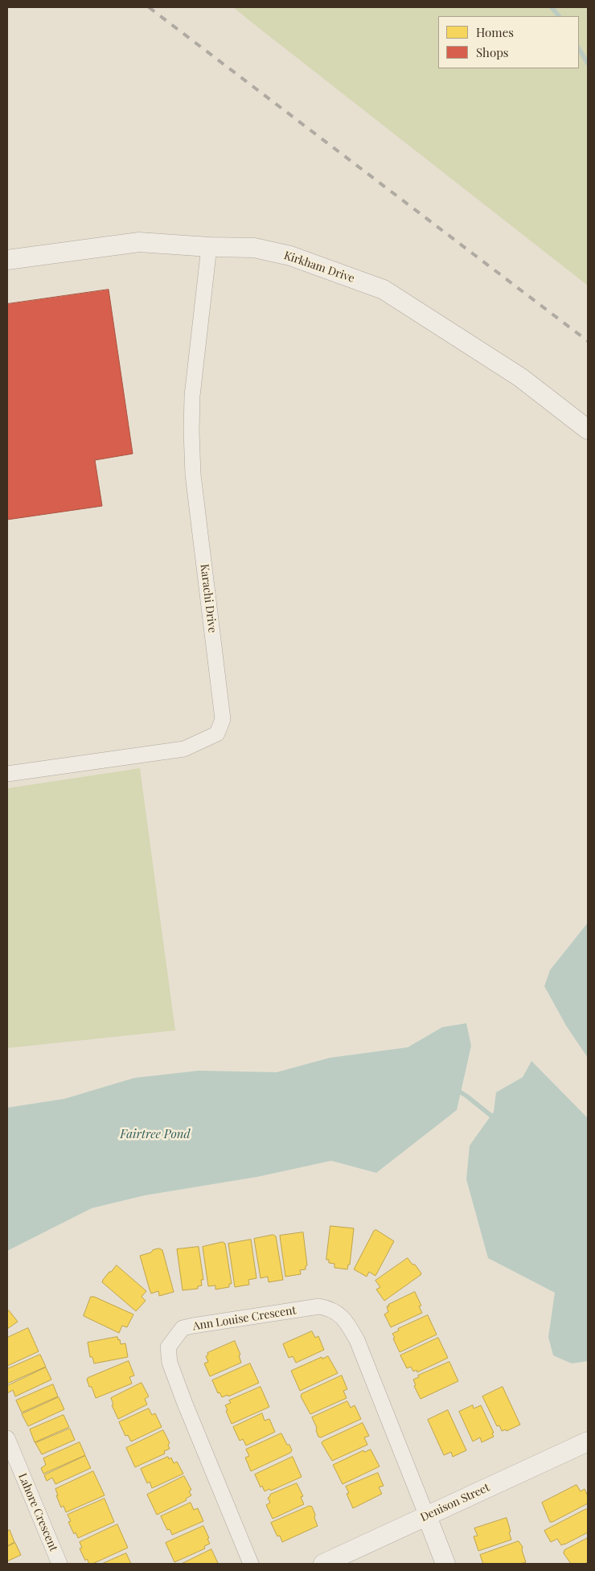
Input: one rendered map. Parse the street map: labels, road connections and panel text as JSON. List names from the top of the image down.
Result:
{
  "streets": {
    "street": [
      "Kirkham Drive",
      "Karachi Drive",
      "Ann Louise Crescent",
      "Denison Street",
      "Lahore Crescent"
    ]
  },
  "crossings": [
    ["Kirkham Drive", "Karachi Drive"],
    ["Ann Louise Crescent", "Denison Street"]
  ],
  "water": ["Fairtree Pond"],
  "legend": ["Homes", "Shops"]
}
